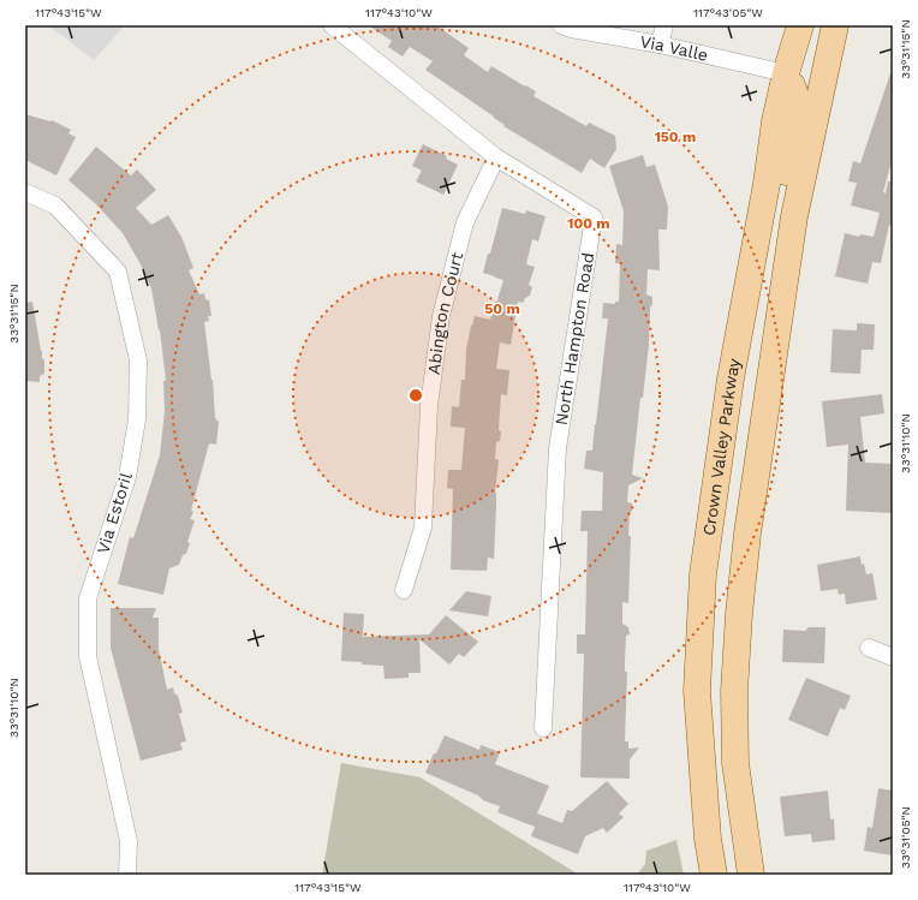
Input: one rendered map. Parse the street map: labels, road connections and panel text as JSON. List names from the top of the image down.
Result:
{
  "streets": {
    "main road": ["Crown Valley Parkway"],
    "street": [
      "Via Valle",
      "Abington Court",
      "North Hampton Road",
      "Via Estoril"
    ]
  },
  "crossings": [
    ["Via Valle", "Crown Valley Parkway"],
    ["Abington Court", "North Hampton Road"]
  ],
  "coordinates": [
    "117°43'15\"W",
    "117°43'10\"W",
    "117°43'05\"W",
    "33°31'15\"N",
    "33°31'10\"N",
    "33°31'05\"N"
  ],
  "rings": ["150 m", "100 m", "50 m"]
}
